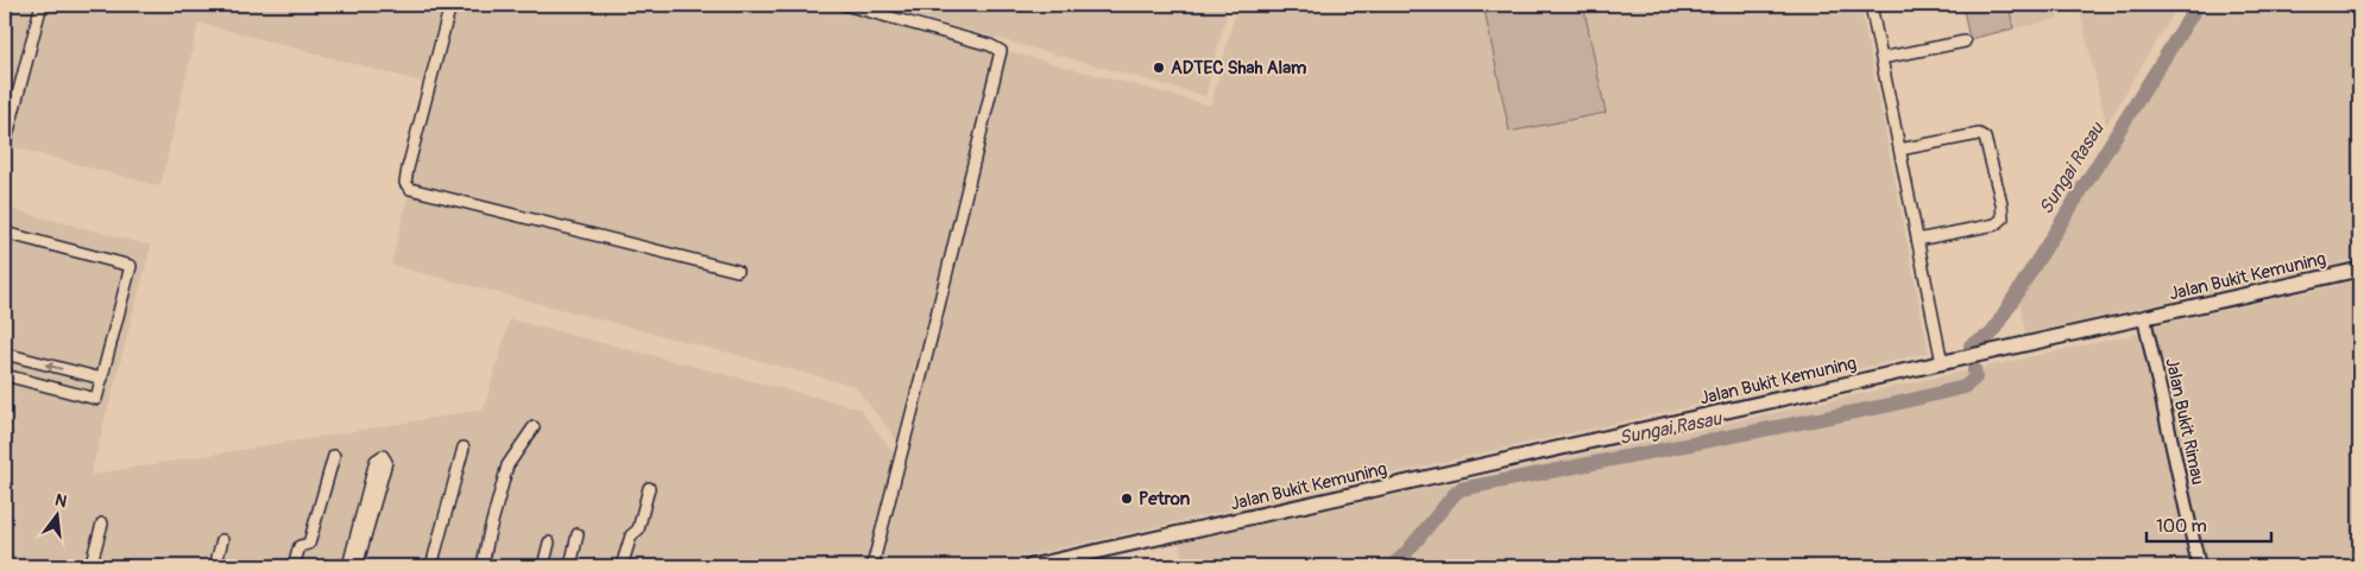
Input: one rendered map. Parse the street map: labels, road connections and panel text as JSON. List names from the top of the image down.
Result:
{
  "streets": {
    "main road": ["Jalan Bukit Kemuning"],
    "street": ["Jalan Bukit Rimau"]
  },
  "crossings": [
    ["Jalan Bukit Kemuning", "Jalan Bukit Rimau"]
  ],
  "water": ["Sungai Rasau"],
  "places": ["ADTEC Shah Alam", "Petron"],
  "scale_bar": "100 m",
  "north": "top"
}
